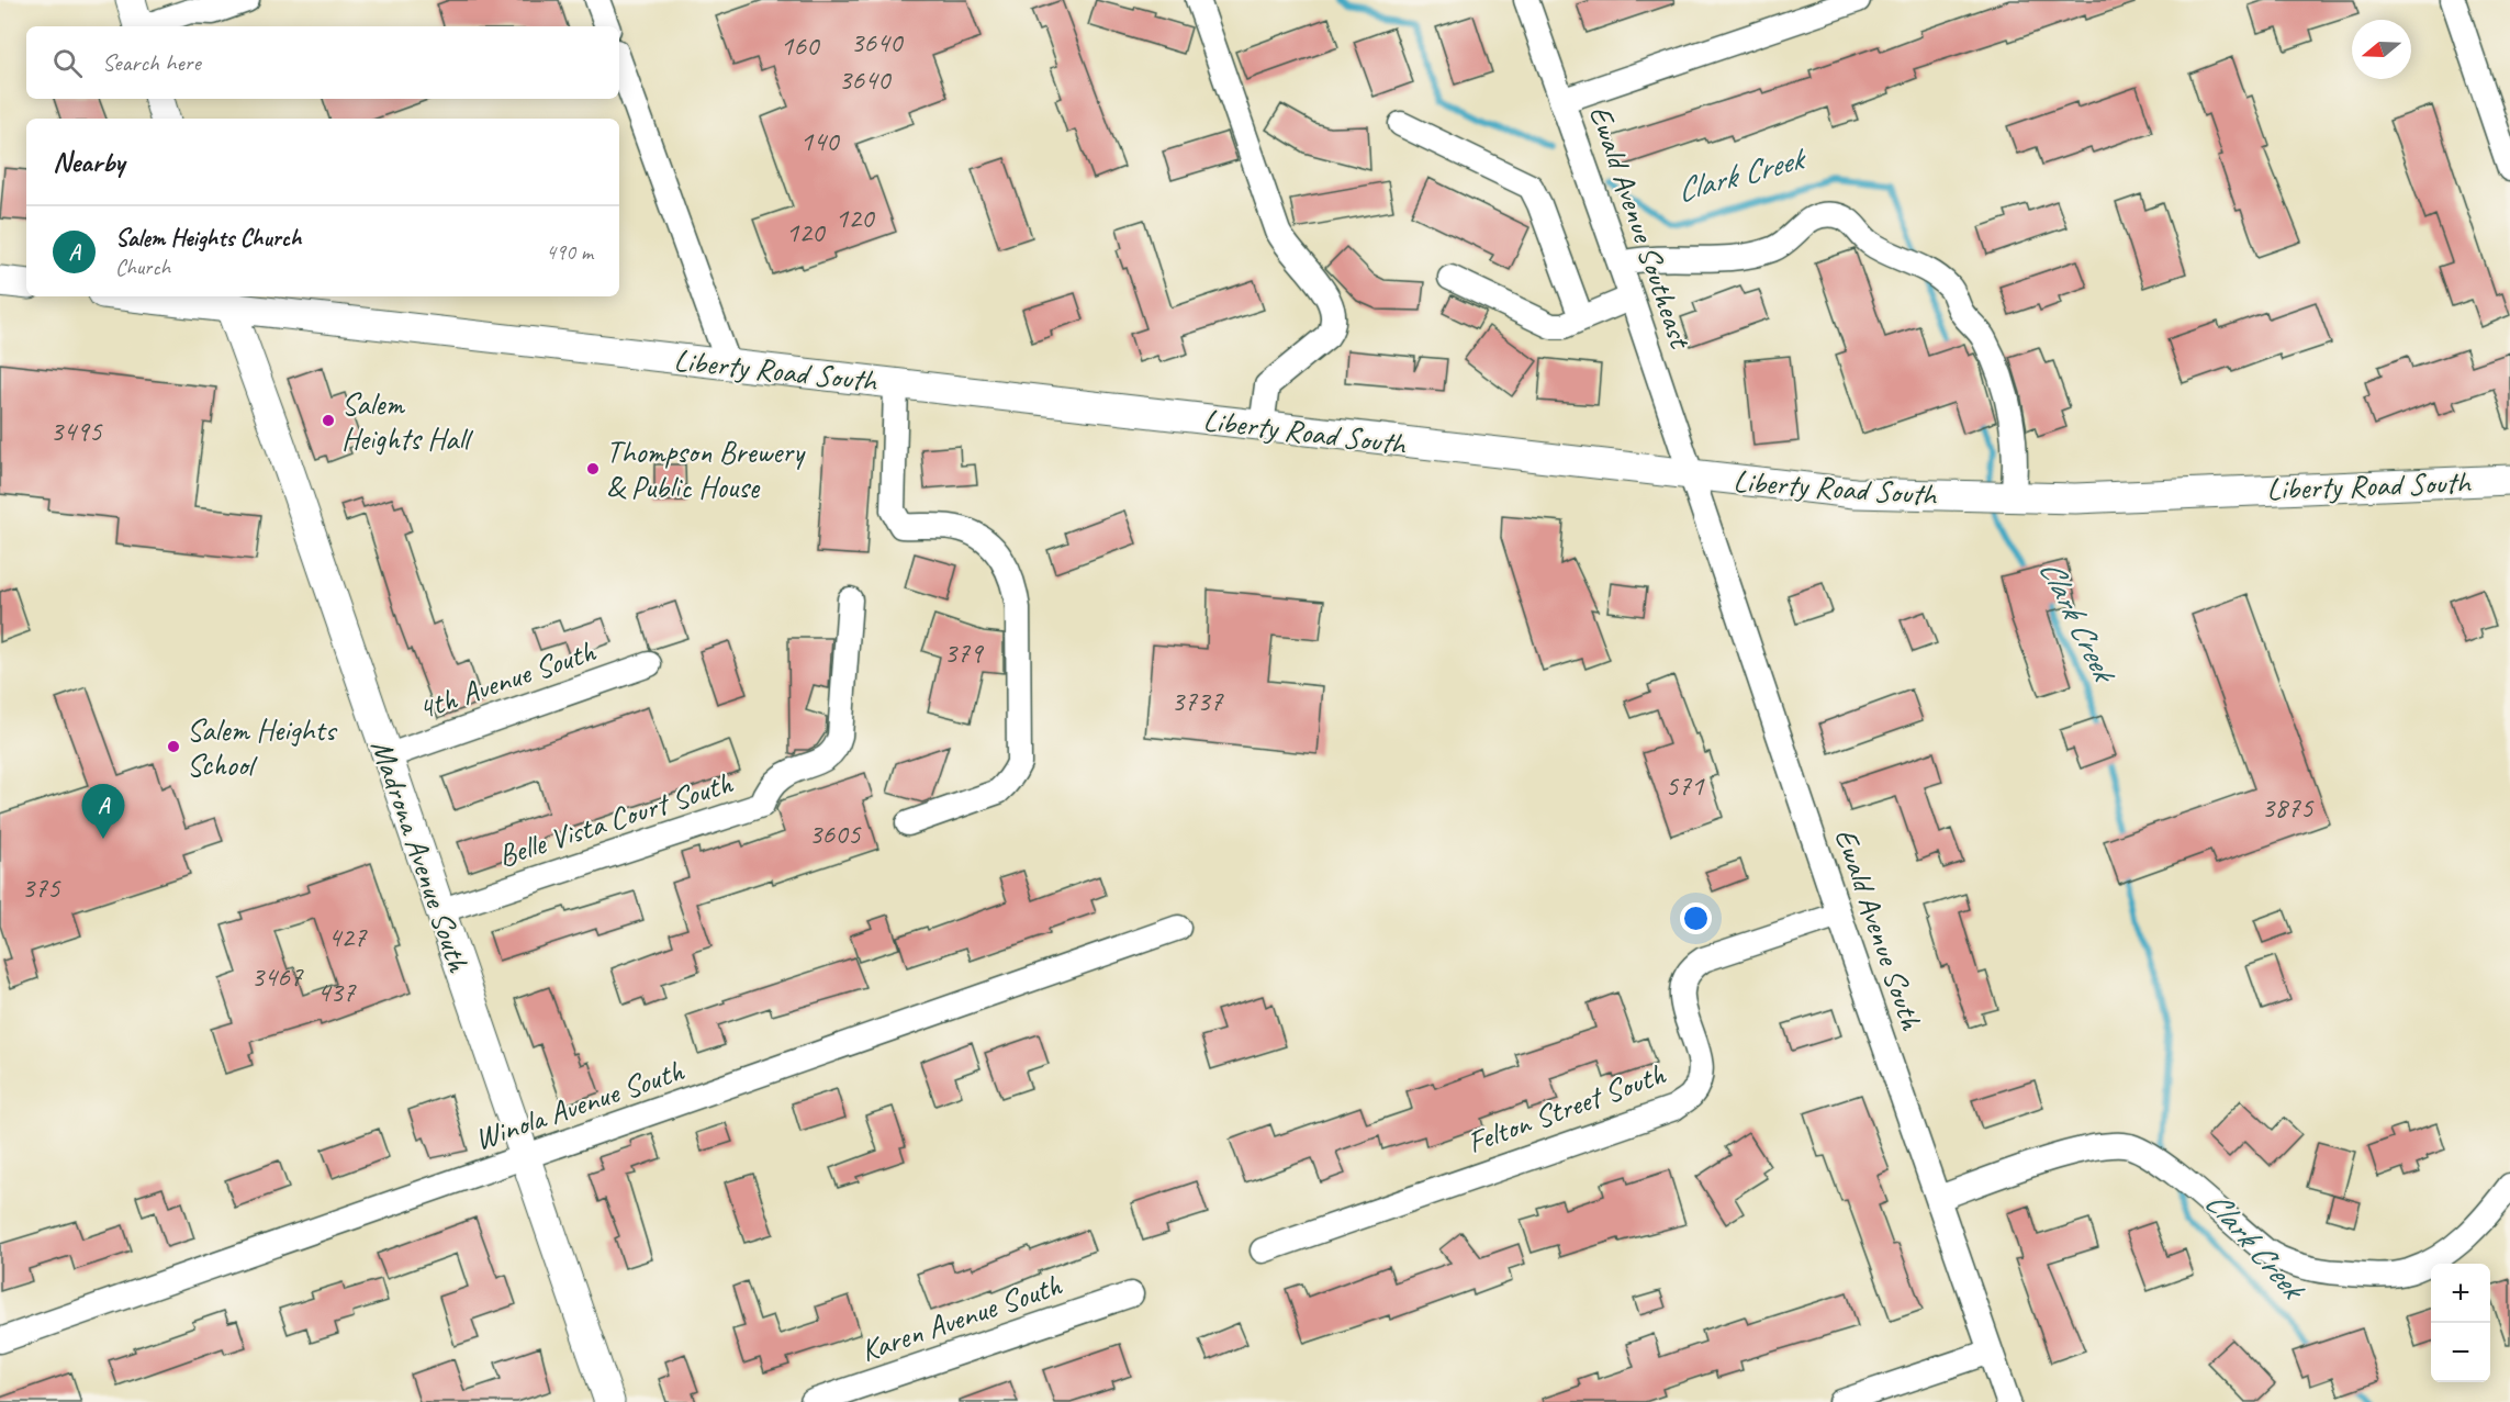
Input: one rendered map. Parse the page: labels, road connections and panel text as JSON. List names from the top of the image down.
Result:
{
  "streets": {
    "main road": ["Liberty Road South", "Madrona Avenue South"],
    "street": [
      "Ewald Avenue Southeast",
      "4th Avenue South",
      "Belle Vista Court South",
      "Ewald Avenue South",
      "Winola Avenue South",
      "Felton Street South",
      "Karen Avenue South"
    ]
  },
  "crossings": [
    ["Ewald Avenue Southeast", "Liberty Road South"],
    ["Ewald Avenue Southeast", "Ewald Avenue South"],
    ["Liberty Road South", "Madrona Avenue South"],
    ["Liberty Road South", "Ewald Avenue South"],
    ["4th Avenue South", "Madrona Avenue South"],
    ["Belle Vista Court South", "Madrona Avenue South"],
    ["Madrona Avenue South", "Winola Avenue South"],
    ["Ewald Avenue South", "Felton Street South"]
  ],
  "water": ["Clark Creek"],
  "places": ["Salem Heights Hall", "Thompson Brewery & Public House", "Salem Heights School"],
  "house_numbers": [
    "3640",
    "160",
    "3640",
    "140",
    "120",
    "120",
    "3495",
    "379",
    "3737",
    "571",
    "3875",
    "3605",
    "375",
    "427",
    "3467",
    "437"
  ],
  "north": "left",
  "page": {
    "search": "Search here",
    "heading": "Nearby",
    "list": [
      {
        "mark": "A",
        "name": "Salem Heights Church",
        "note": "Church",
        "value": "490 m"
      }
    ],
    "pins": "A",
    "map_buttons": ["+", "−"]
  }
}
